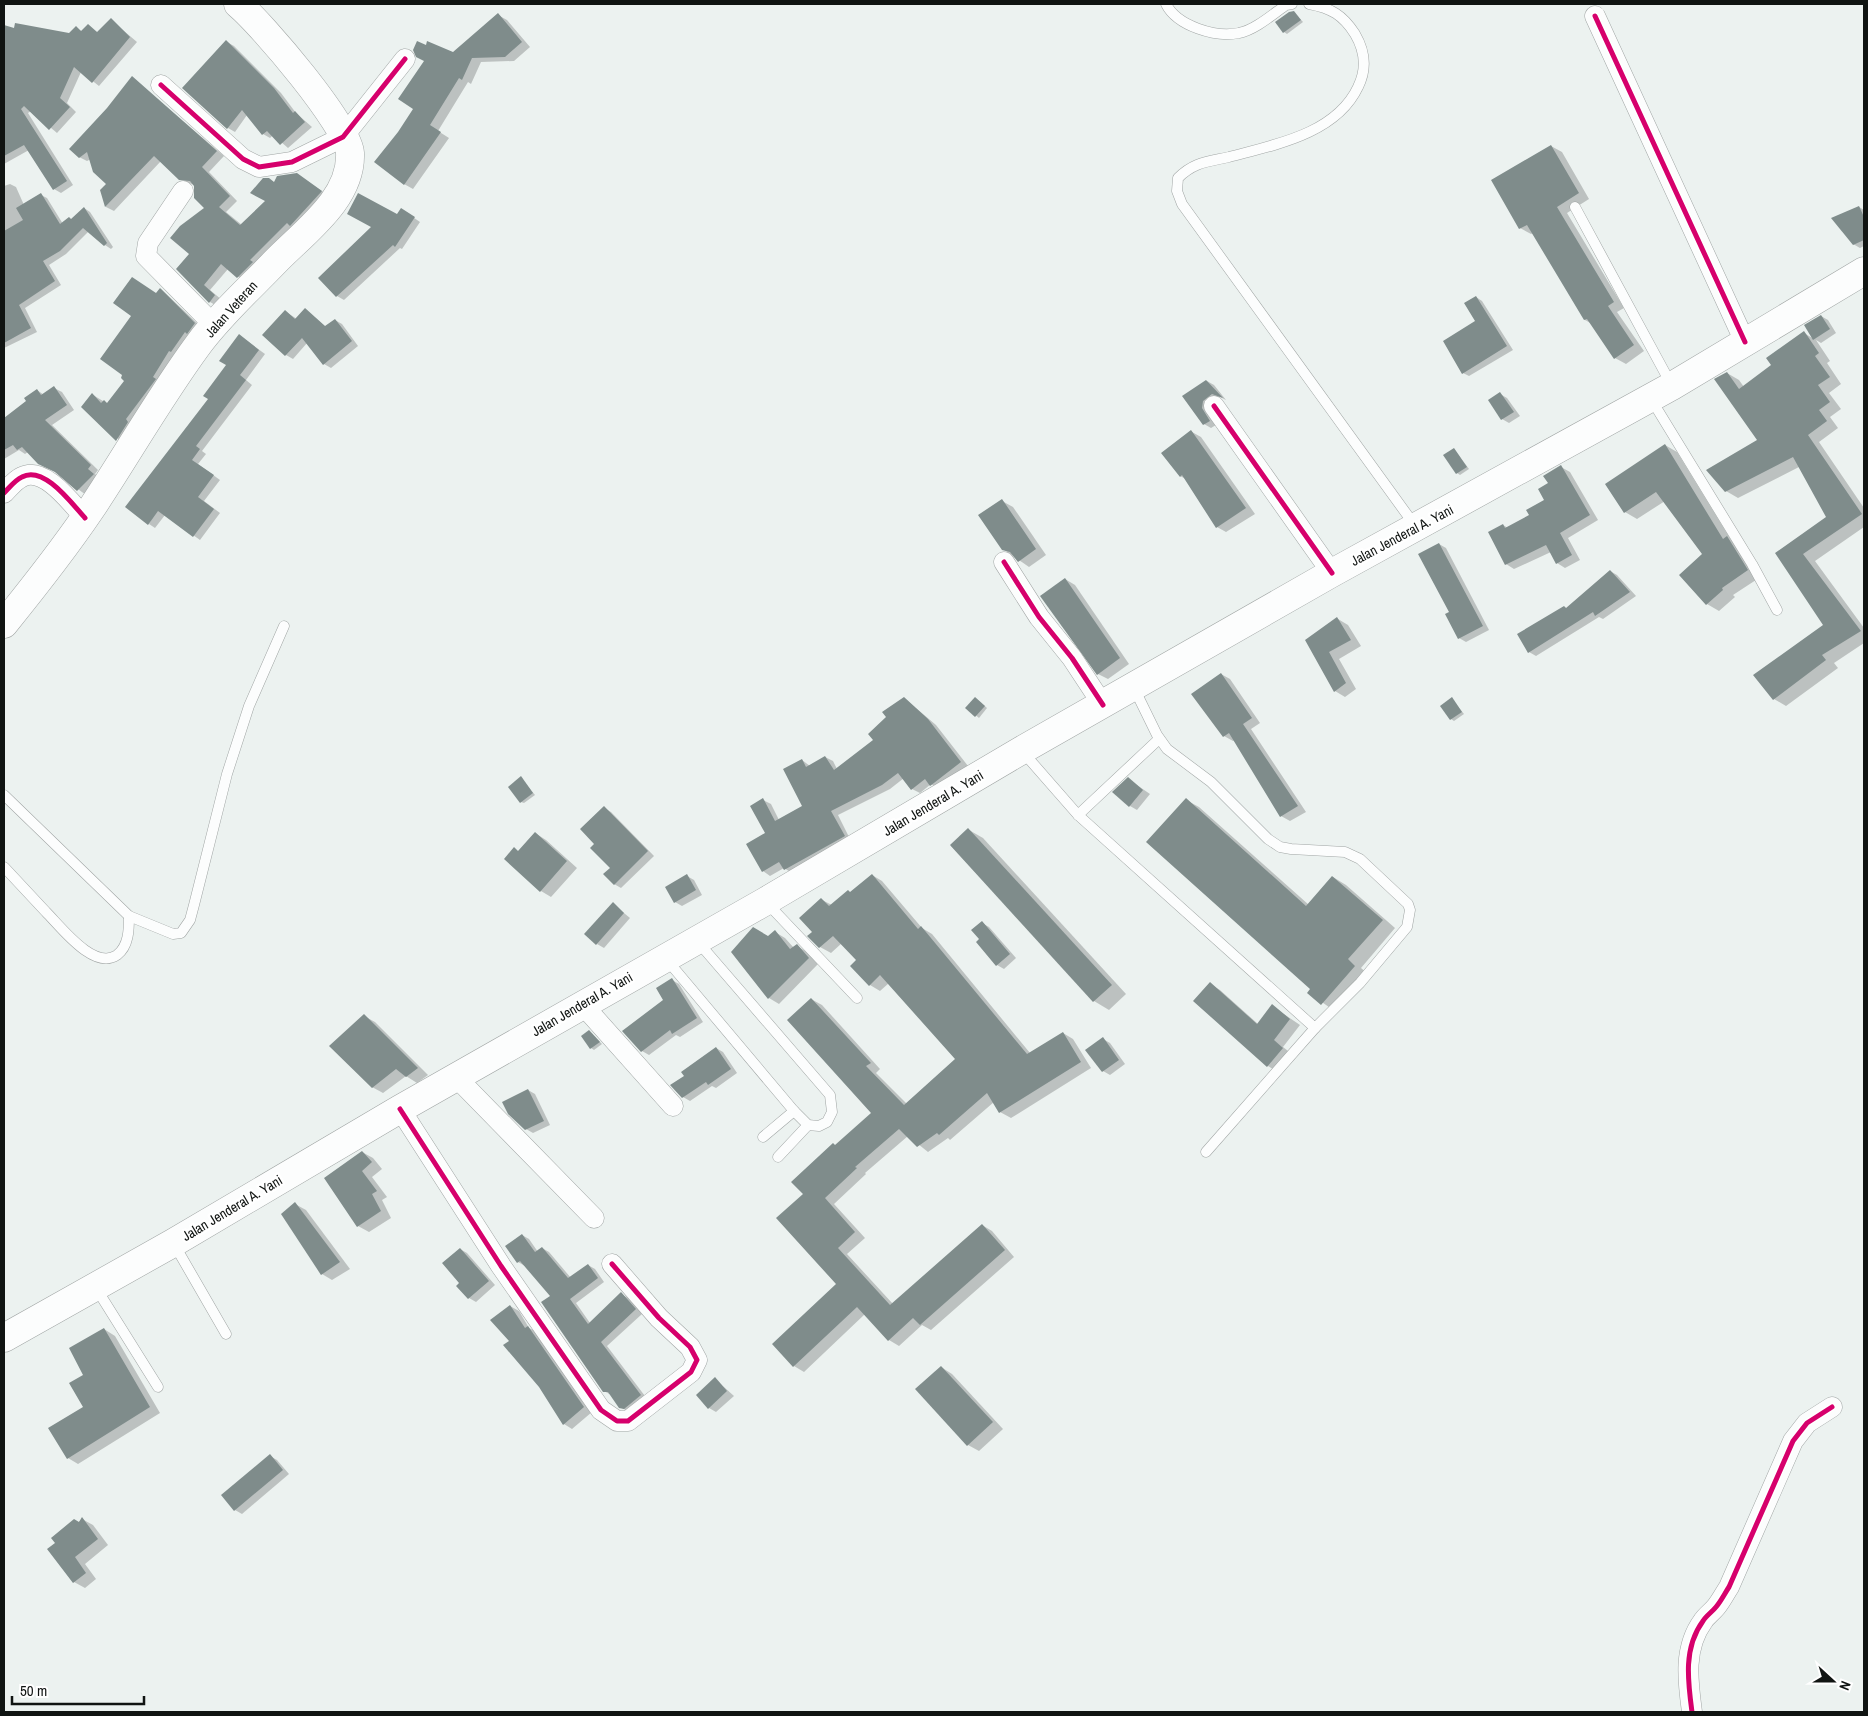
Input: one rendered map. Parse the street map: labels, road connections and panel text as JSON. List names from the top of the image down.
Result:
{
  "streets": {
    "main road": ["Jalan Veteran", "Jalan Jenderal A. Yani"]
  },
  "scale_bar": "50 m",
  "north": "right"
}
